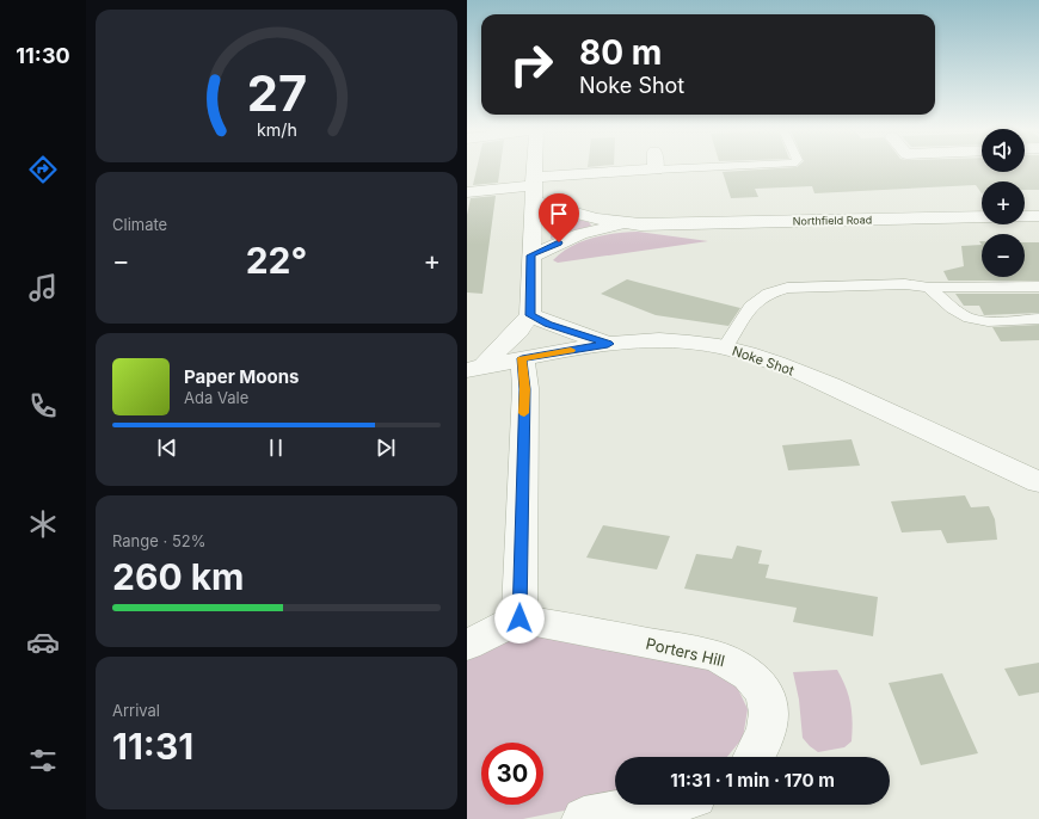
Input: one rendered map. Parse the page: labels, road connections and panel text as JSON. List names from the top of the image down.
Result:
{
  "streets": {
    "street": ["Northfield Road", "Noke Shot", "Porters Hill"]
  },
  "page": {
    "tabs": "11:30",
    "turn": ["80 m", "Noke Shot"],
    "map_buttons": ["+", "−"],
    "tile": [
      "Climate",
      ["Range · 52%", "260 km"],
      ["Arrival", "11:31"]
    ],
    "heat": ["−", "22°", "+"],
    "song": ["Paper Moons", "Ada Vale"],
    "limit": "30",
    "trip": "11:31 · 1 min · 170 m",
    "gauge": ["27", "km/h"]
  }
}
